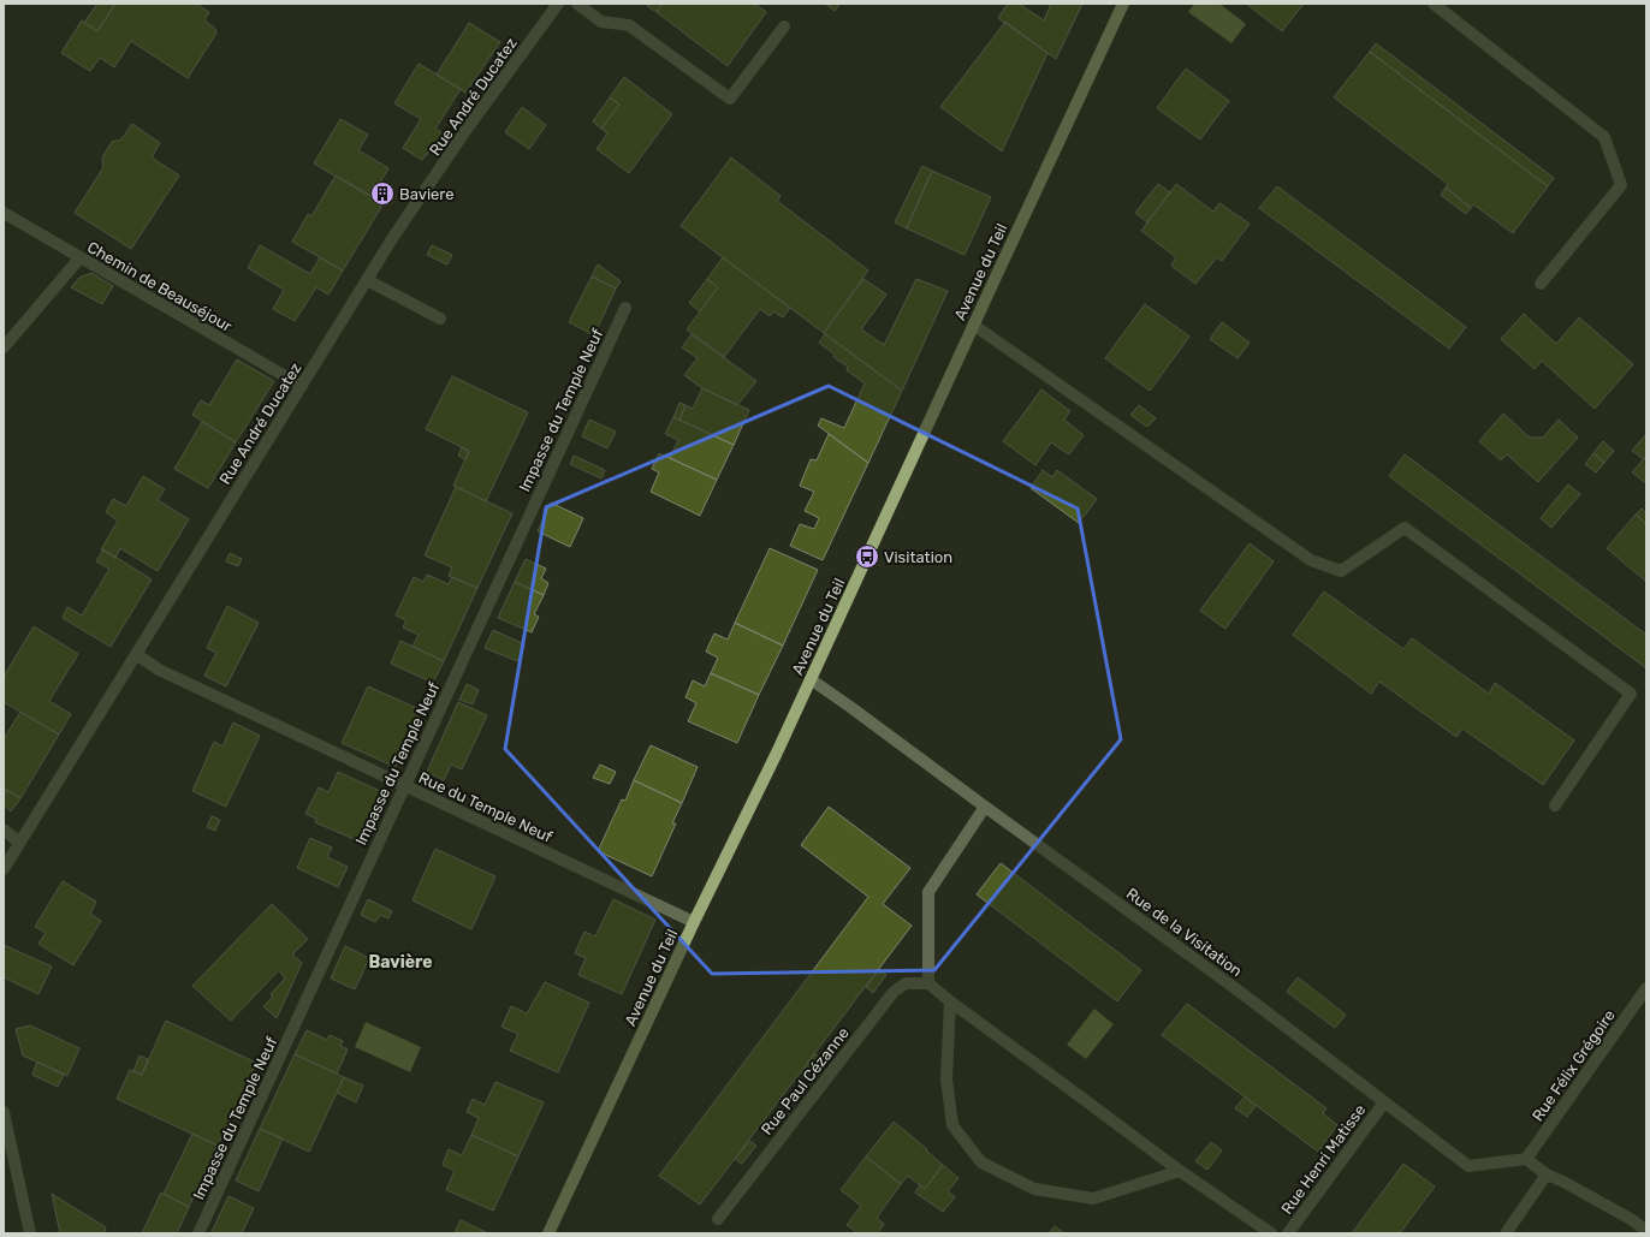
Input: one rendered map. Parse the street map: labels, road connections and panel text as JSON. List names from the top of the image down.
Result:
{
  "streets": {
    "main road": ["Avenue du Teil"],
    "street": [
      "Rue André Ducatez",
      "Chemin de Beauséjour",
      "Impasse du Temple Neuf",
      "Rue du Temple Neuf",
      "Rue de la Visitation",
      "Rue Félix Grégoire",
      "Rue Paul Cézanne",
      "Rue Henri Matisse"
    ]
  },
  "crossings": [
    ["Rue André Ducatez", "Chemin de Beauséjour"],
    ["Rue André Ducatez", "Rue du Temple Neuf"],
    ["Avenue du Teil", "Rue du Temple Neuf"],
    ["Avenue du Teil", "Rue de la Visitation"],
    ["Impasse du Temple Neuf", "Rue du Temple Neuf"],
    ["Rue de la Visitation", "Rue Félix Grégoire"],
    ["Rue de la Visitation", "Rue Henri Matisse"]
  ],
  "districts": ["Bavière"],
  "places": {
    "building": ["Baviere"],
    "bus stop": ["Visitation"]
  }
}
